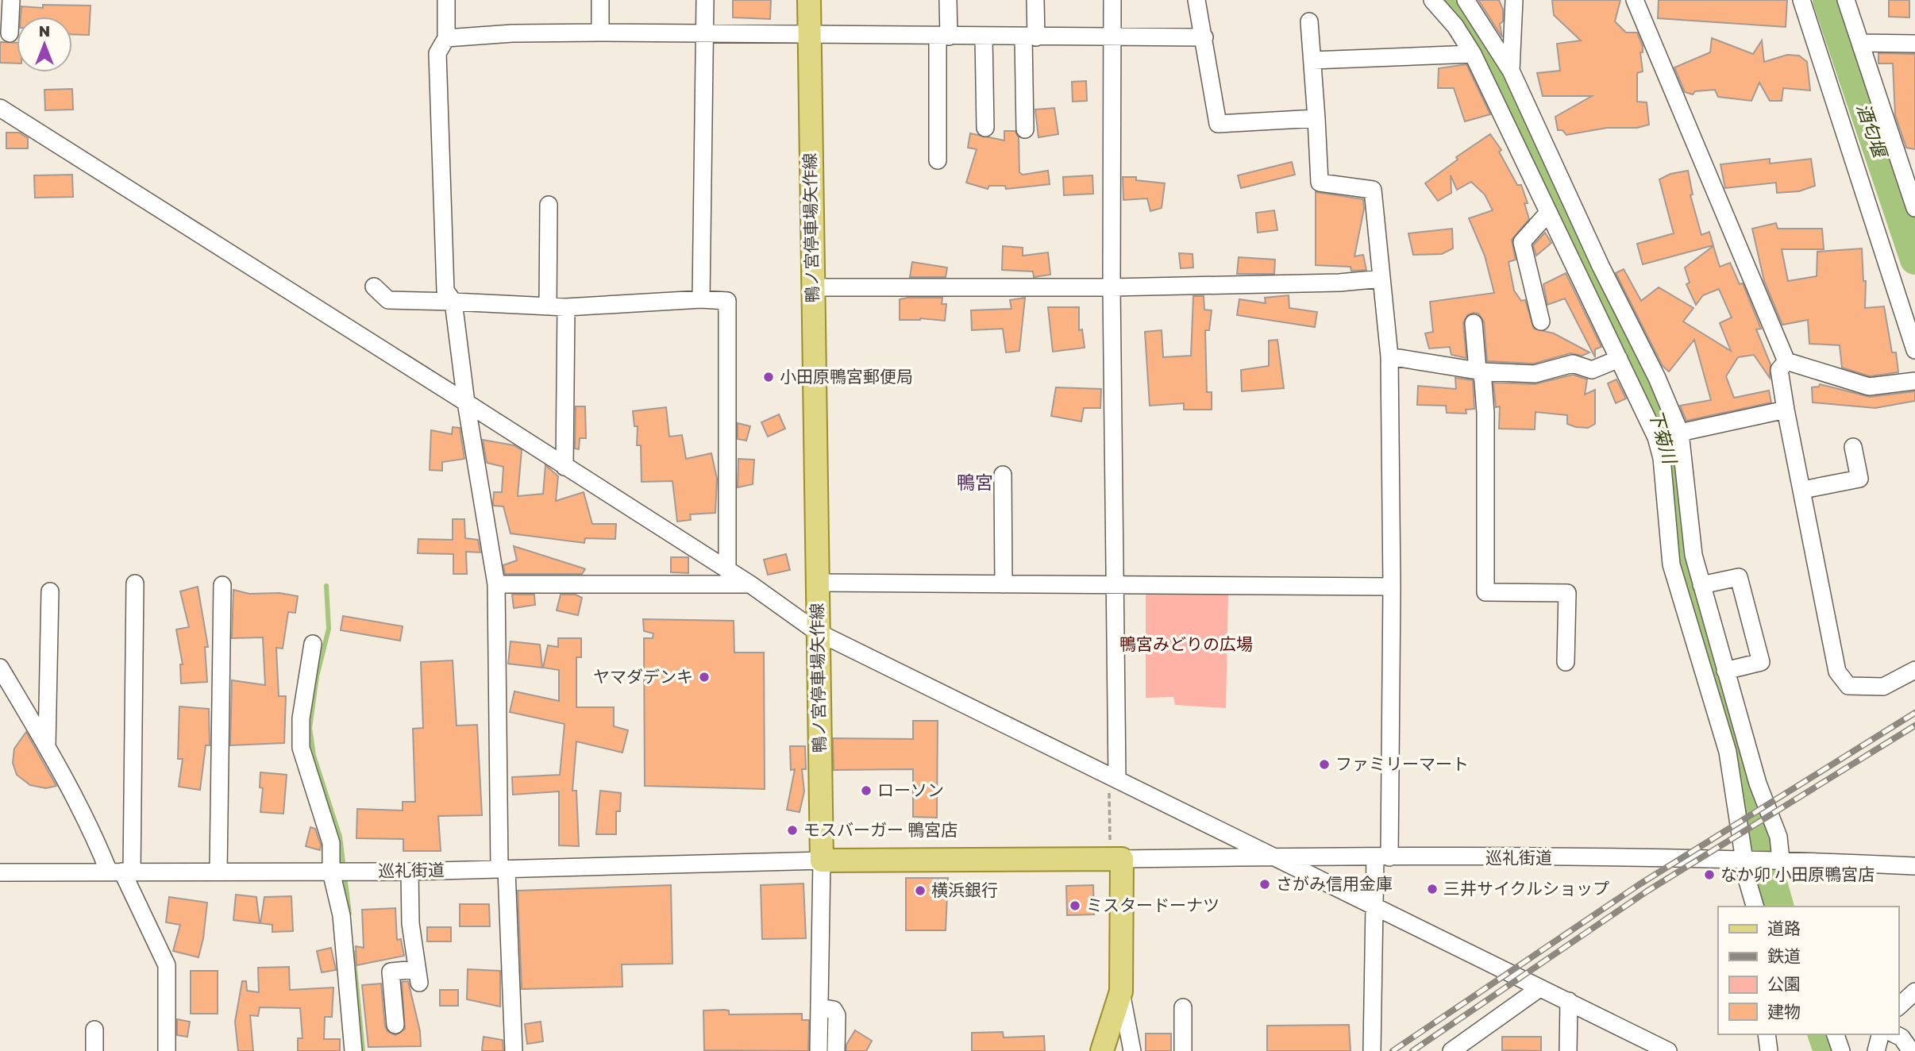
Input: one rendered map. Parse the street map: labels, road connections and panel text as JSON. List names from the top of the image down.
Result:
{
  "streets": {
    "main road": ["鴨ノ宮停車場矢作線"],
    "street": ["巡礼街道"]
  },
  "crossings": [
    ["鴨ノ宮停車場矢作線", "巡礼街道"]
  ],
  "districts": ["鴨宮"],
  "water": ["酒匂堰", "下菊川"],
  "parks": ["鴨宮みどりの広場"],
  "places": [
    "小田原鴨宮郵便局",
    "ヤマダデンキ",
    "ファミリーマート",
    "ローソン",
    "モスバーガー 鴨宮店",
    "なか卯 小田原鴨宮店",
    "さがみ信用金庫",
    "三井サイクルショップ",
    "横浜銀行",
    "ミスタードーナツ"
  ],
  "legend": [
    "道路",
    "鉄道",
    "公園",
    "建物"
  ],
  "north": "top"
}
